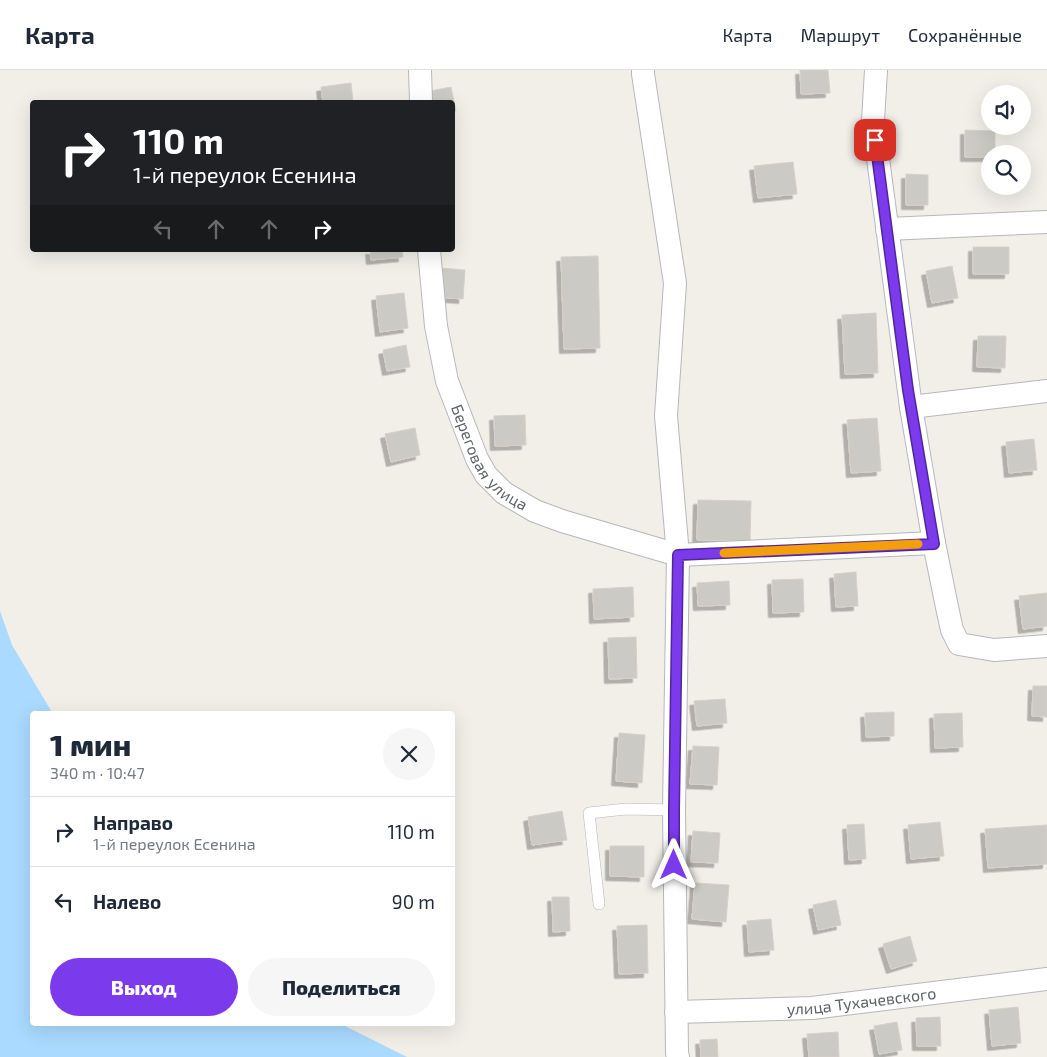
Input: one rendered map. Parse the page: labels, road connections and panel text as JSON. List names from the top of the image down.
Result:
{
  "streets": {
    "street": ["Береговая улица", "улица Тухачевского"]
  },
  "page": {
    "header": "Карта",
    "nav": ["Карта", "Маршрут", "Сохранённые"],
    "turn": ["110 m", "1-й переулок Есенина"],
    "heading": ["1 мин", "340 m · 10:47"],
    "list": [
      {
        "name": "Направо",
        "note": "1-й переулок Есенина",
        "value": "110 m"
      },
      {
        "name": "Налево",
        "value": "90 m"
      }
    ],
    "buttons": ["Выход", "Поделиться"]
  }
}
